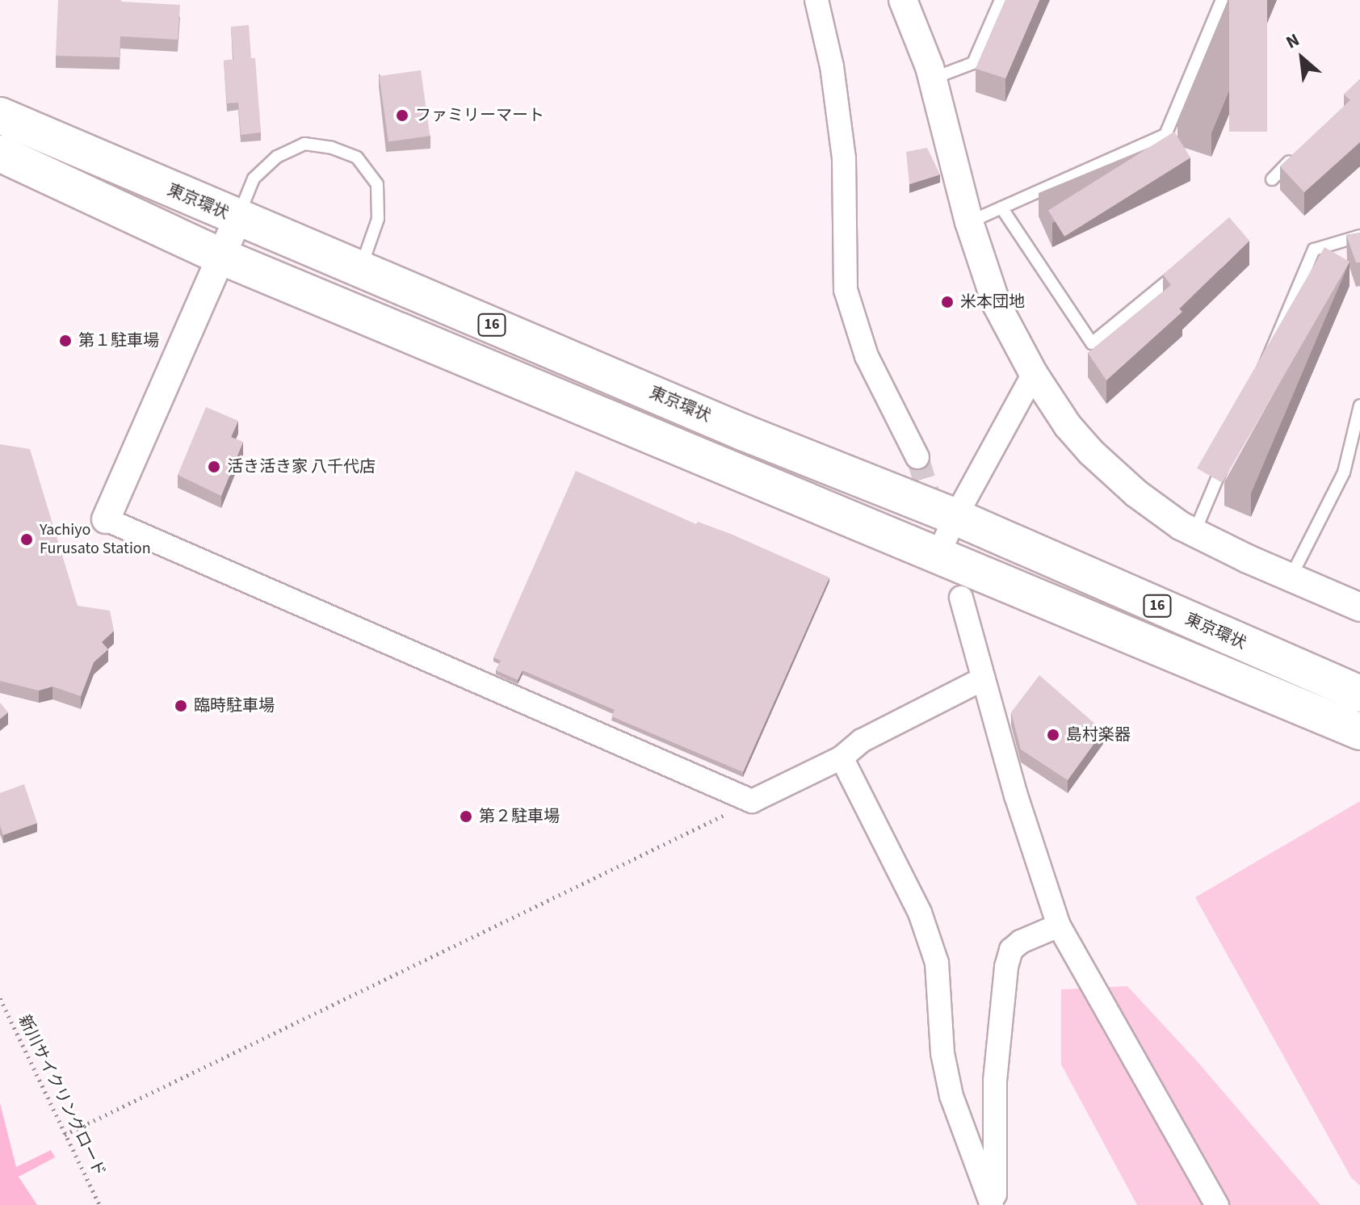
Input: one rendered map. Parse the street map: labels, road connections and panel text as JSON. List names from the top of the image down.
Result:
{
  "streets": {
    "highway": ["東京環状", "16"],
    "path": ["新川サイクリングロード"]
  },
  "places": [
    "ファミリーマート",
    "米本団地",
    "第１駐車場",
    "活き活き家 八千代店",
    "Yachiyo Furusato Station",
    "臨時駐車場",
    "島村楽器",
    "第２駐車場"
  ],
  "north": "top left"
}
